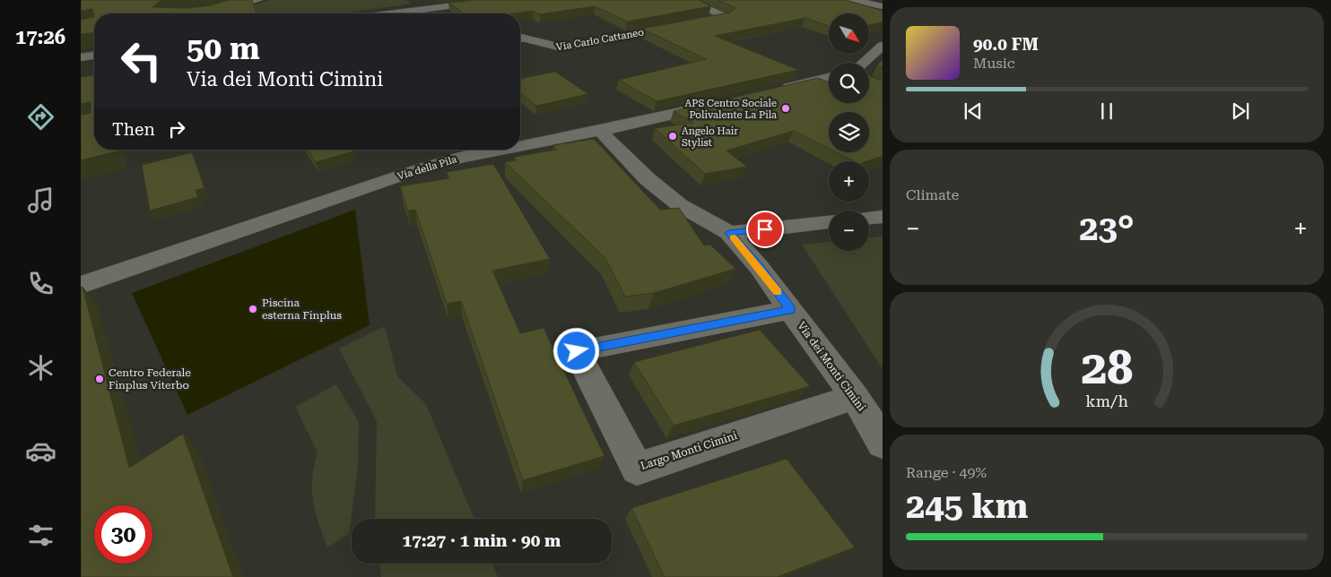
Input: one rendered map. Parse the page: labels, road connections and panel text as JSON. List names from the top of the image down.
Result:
{
  "streets": {
    "street": [
      "Via Carlo Cattaneo",
      "Via della Pila",
      "Via dei Monti Cimini",
      "Largo Monti Cimini"
    ]
  },
  "crossings": [
    ["Via della Pila", "Via dei Monti Cimini"],
    ["Via dei Monti Cimini", "Largo Monti Cimini"]
  ],
  "places": [
    "APS Centro Sociale Polivalente La Pila",
    "Angelo Hair Stylist",
    "Piscina esterna Finplus",
    "Centro Federale Finplus Viterbo"
  ],
  "north": "bottom right",
  "page": {
    "tabs": "17:26",
    "map_buttons": ["+", "−"],
    "turn": ["50 m", "Via dei Monti Cimini"],
    "song": ["90.0 FM", "Music"],
    "then": "Then",
    "tile": [
      "Climate",
      ["Range · 49%", "245 km"]
    ],
    "heat": ["−", "23°", "+"],
    "limit": "30",
    "trip": "17:27 · 1 min · 90 m",
    "gauge": ["28", "km/h"]
  }
}
